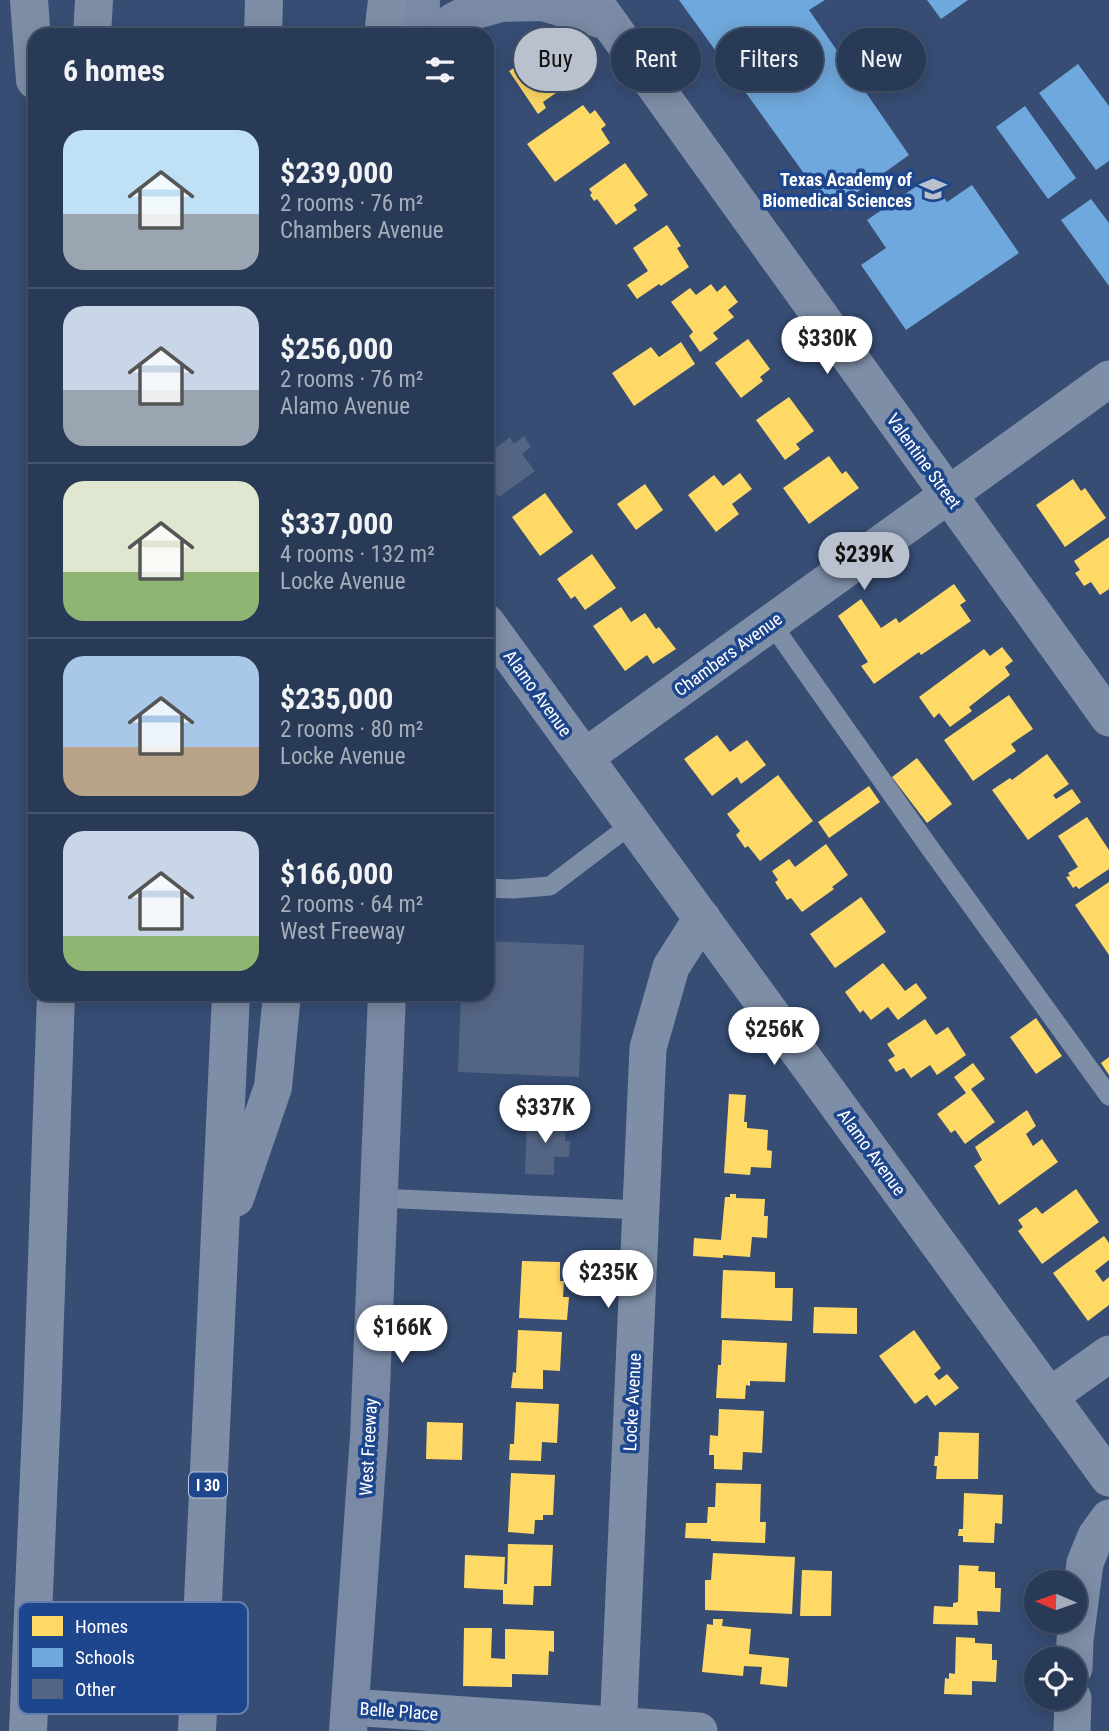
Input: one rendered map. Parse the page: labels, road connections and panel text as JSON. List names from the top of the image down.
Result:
{
  "streets": {
    "highway": ["I 30"],
    "main road": ["West Freeway"],
    "street": [
      "Valentine Street",
      "Chambers Avenue",
      "Alamo Avenue",
      "Locke Avenue",
      "Belle Place"
    ]
  },
  "crossings": [
    ["Valentine Street", "Chambers Avenue"],
    ["Chambers Avenue", "Alamo Avenue"],
    ["Alamo Avenue", "Locke Avenue"],
    ["Locke Avenue", "Belle Place"],
    ["West Freeway", "Belle Place"]
  ],
  "places": {
    "school or university": ["Texas Academy of Biomedical Sciences"]
  },
  "legend": ["Homes", "Schools", "Other"],
  "north": "left",
  "page": {
    "chip": [
      "Buy",
      "Rent",
      "Filters",
      "New"
    ],
    "heading": "6 homes",
    "list": [
      {
        "name": "$239,000",
        "note": "2 rooms · 76 m² · Chambers Avenue"
      },
      {
        "name": "$256,000",
        "note": "2 rooms · 76 m² · Alamo Avenue"
      },
      {
        "name": "$337,000",
        "note": "4 rooms · 132 m² · Locke Avenue"
      },
      {
        "name": "$235,000",
        "note": "2 rooms · 80 m² · Locke Avenue"
      },
      {
        "name": "$166,000",
        "note": "2 rooms · 64 m² · West Freeway"
      }
    ],
    "price": [
      "$330K",
      "$239K",
      "$256K",
      "$337K",
      "$235K",
      "$166K"
    ]
  }
}
